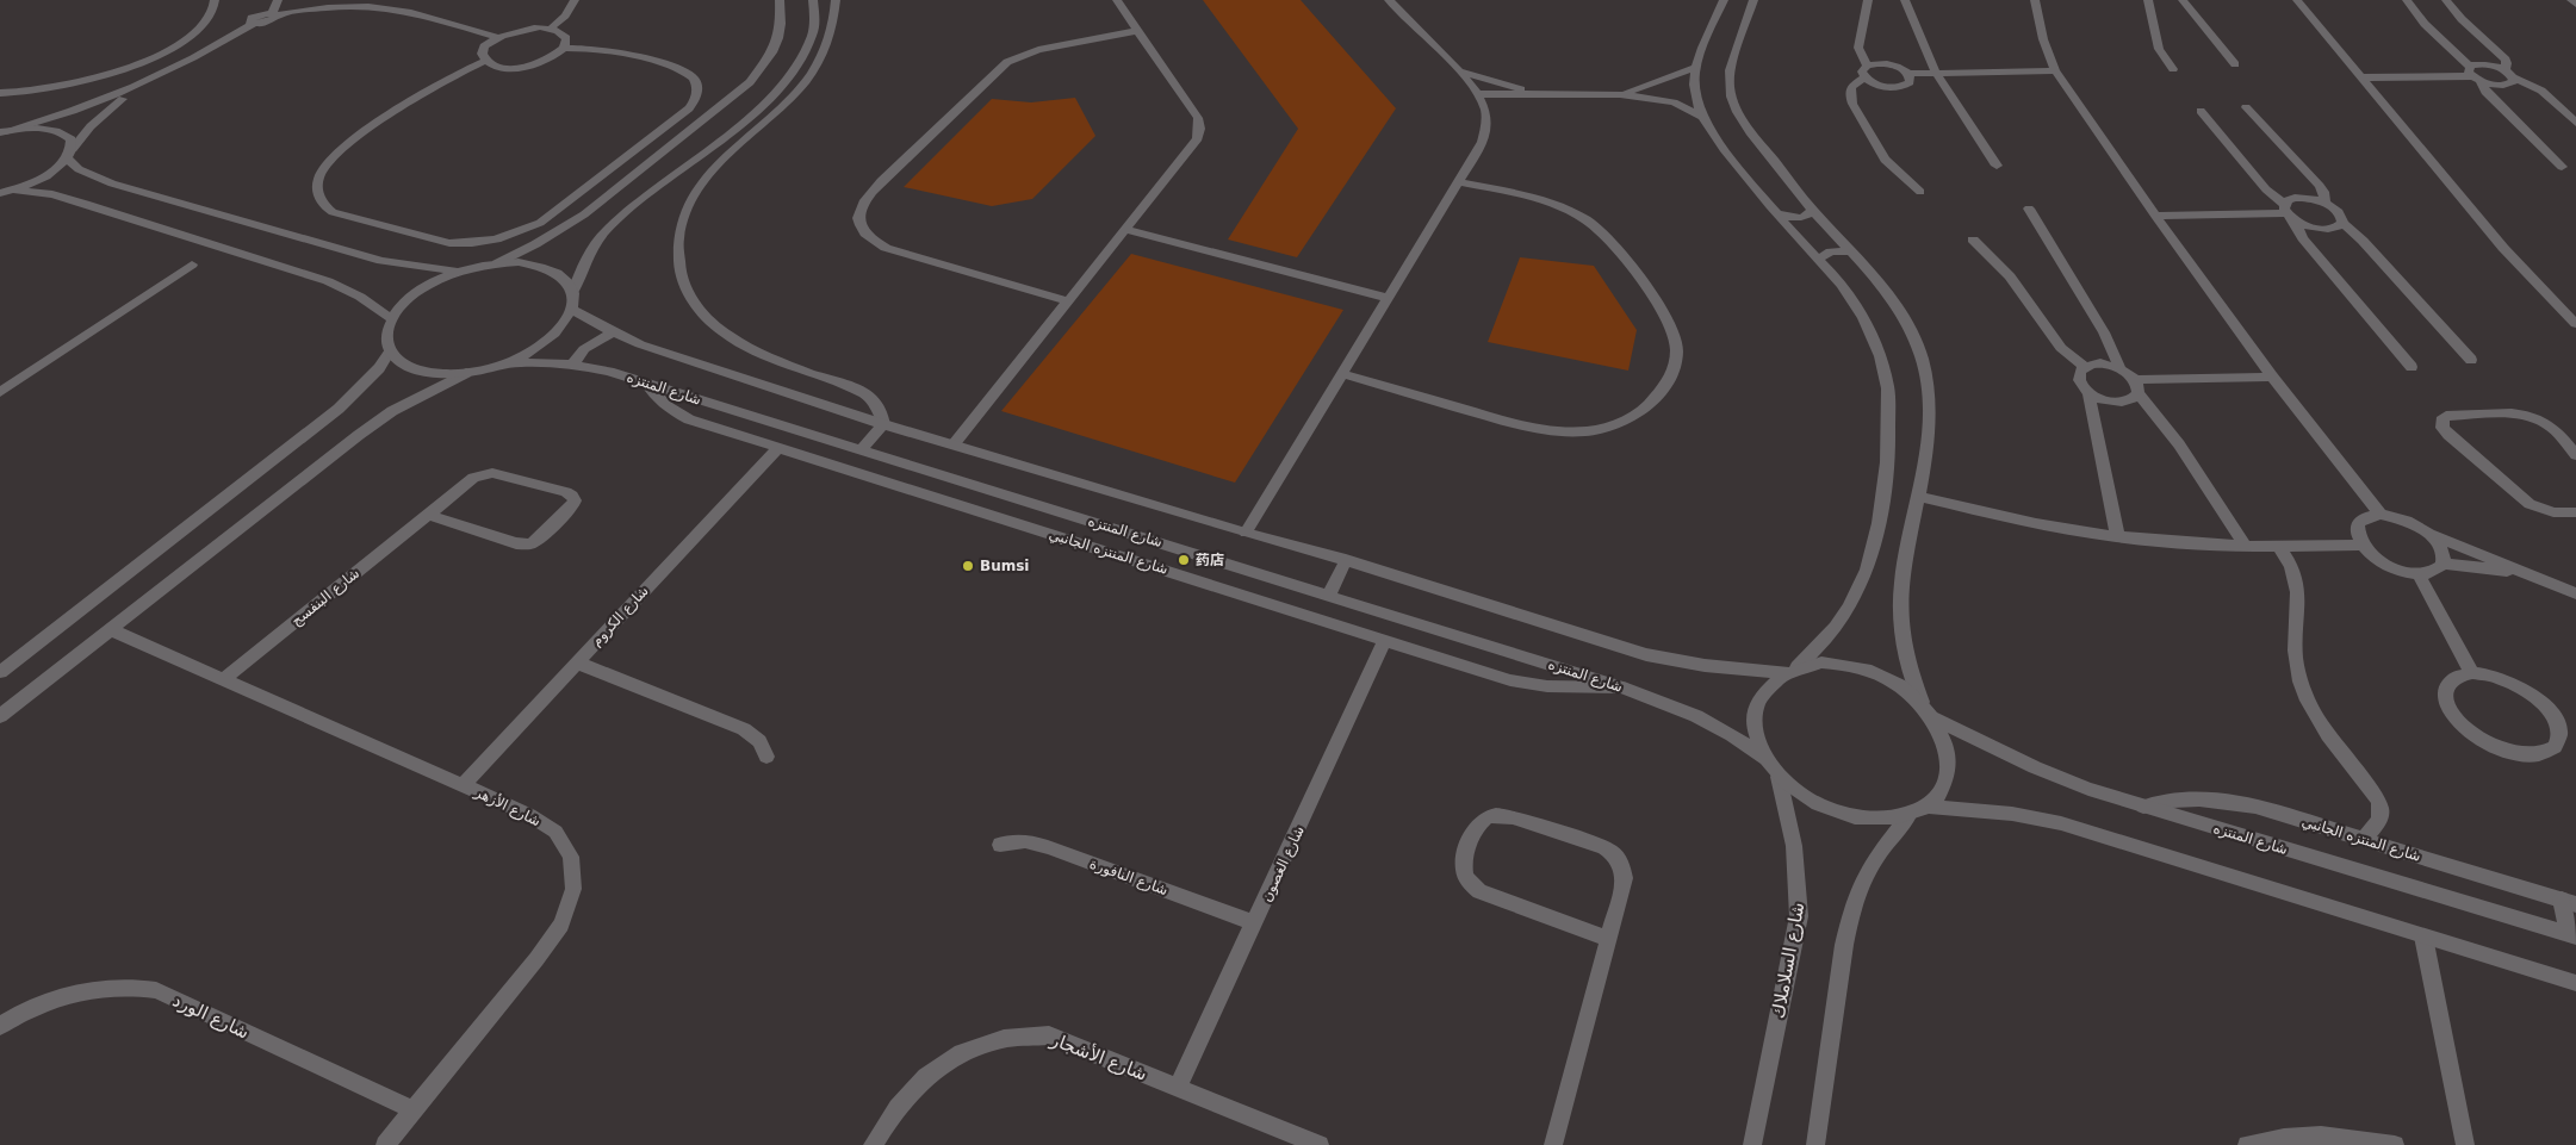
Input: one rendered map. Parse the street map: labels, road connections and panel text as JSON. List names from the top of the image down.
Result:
{
  "streets": {
    "street": [
      "شارع المنتزه",
      "شارع المنتزه الجانبي",
      "شارع البنفسج",
      "شارع الكروم",
      "شارع الأزهر",
      "شارع الغصون",
      "شارع النافورة",
      "شارع السلاملاك",
      "شارع الورد",
      "شارع الأشجار"
    ]
  },
  "crossings": [
    ["شارع المنتزه", "شارع المنتزه الجانبي"],
    ["شارع المنتزه", "شارع السلاملاك"],
    ["شارع المنتزه الجانبي", "شارع الكروم"],
    ["شارع المنتزه الجانبي", "شارع الغصون"],
    ["شارع البنفسج", "شارع الأزهر"],
    ["شارع الكروم", "شارع الأزهر"],
    ["شارع الأزهر", "شارع الورد"],
    ["شارع الغصون", "شارع النافورة"],
    ["شارع الغصون", "شارع الأشجار"]
  ],
  "places": ["药店", "Bumsi"]
}
